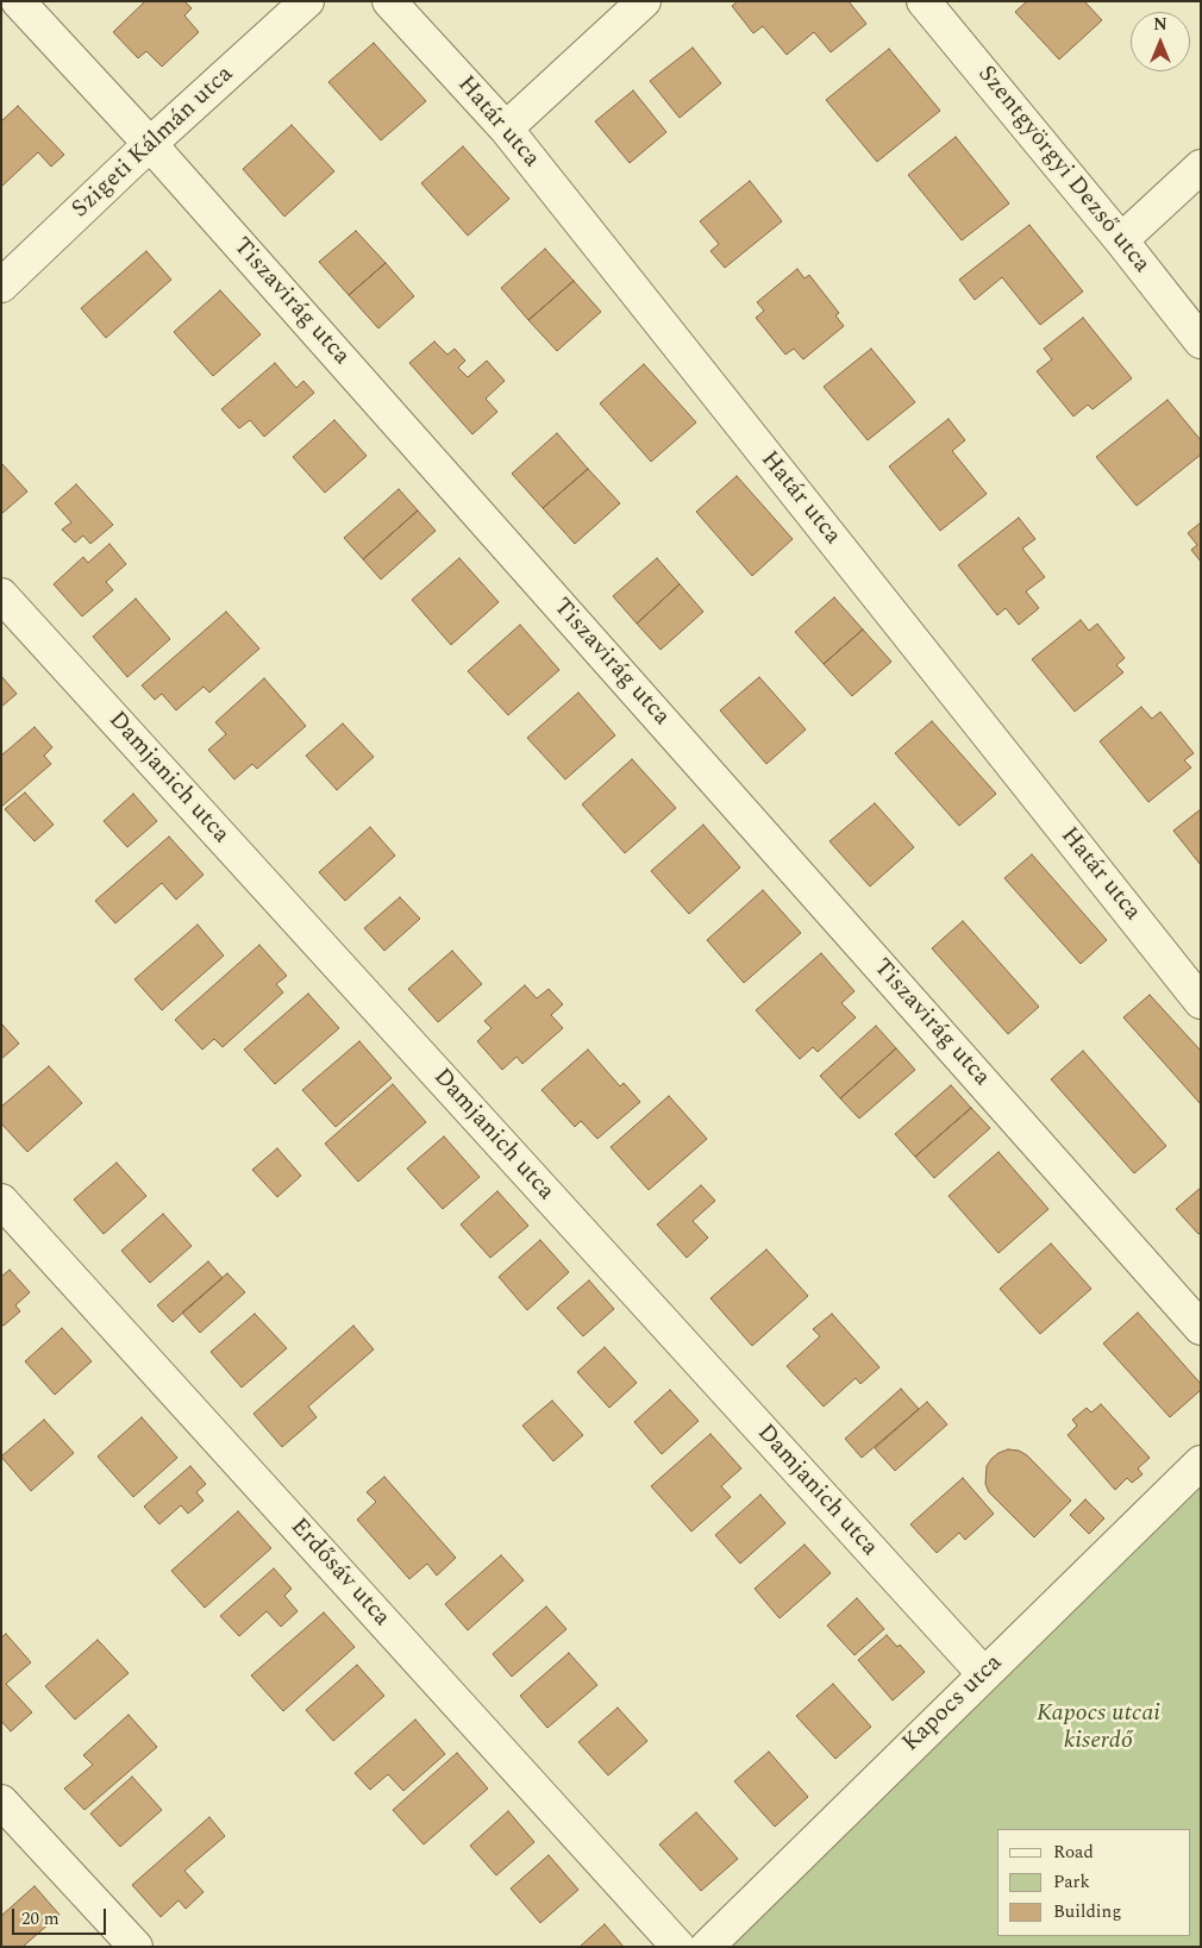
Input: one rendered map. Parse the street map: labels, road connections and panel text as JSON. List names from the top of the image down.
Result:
{
  "streets": {
    "street": [
      "Határ utca",
      "Szigeti Kálmán utca",
      "Szentgyörgyi Dezső utca",
      "Tiszavirág utca",
      "Damjanich utca",
      "Erdősáv utca",
      "Kapocs utca"
    ]
  },
  "crossings": [
    ["Szigeti Kálmán utca", "Tiszavirág utca"],
    ["Damjanich utca", "Kapocs utca"]
  ],
  "parks": ["Kapocs utcai kiserdő"],
  "legend": ["Road", "Park", "Building"],
  "scale_bar": "20 m",
  "north": "top"
}
